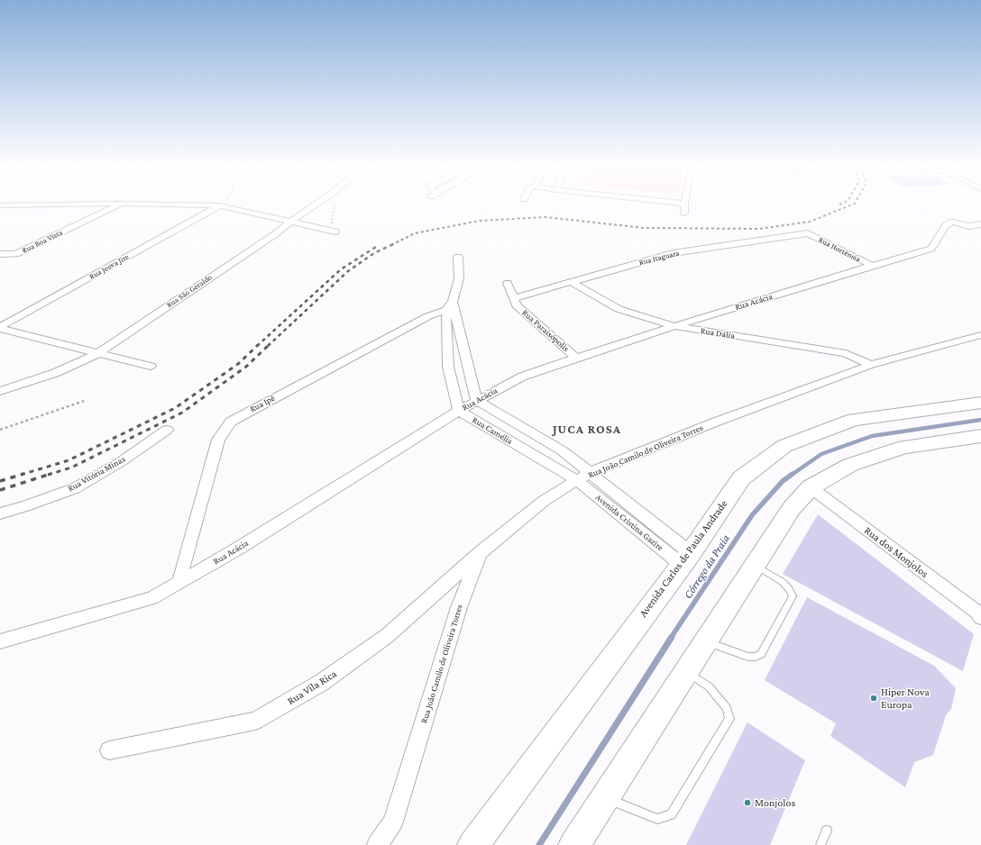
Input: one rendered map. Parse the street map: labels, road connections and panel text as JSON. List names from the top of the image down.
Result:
{
  "streets": {
    "main road": ["Avenida Carlos de Paula Andrade"],
    "street": [
      "Rua Boa Vista",
      "Rua Hortênsia",
      "Rua Itaguara",
      "Rua Jeova Jire",
      "Rua São Geraldo",
      "Rua Acácia",
      "Rua Paraisópolis",
      "Rua Dália",
      "Rua Ipê",
      "Rua Camélia",
      "Rua João Camilo de Oliveira Torres",
      "Rua Vitória Minas",
      "Avenida Cristina Gazire",
      "Rua dos Monjolos",
      "Rua Vila Rica"
    ]
  },
  "crossings": [
    ["Rua Boa Vista", "Rua Jeova Jire"],
    ["Rua Boa Vista", "Rua São Geraldo"],
    ["Rua Hortênsia", "Rua Itaguara"],
    ["Rua Hortênsia", "Rua Acácia"],
    ["Rua Itaguara", "Rua Paraisópolis"],
    ["Rua Itaguara", "Rua Dália"],
    ["Rua Jeova Jire", "Rua São Geraldo"],
    ["Rua Acácia", "Rua Paraisópolis"],
    ["Rua Acácia", "Rua Dália"],
    ["Rua Acácia", "Rua Ipê"],
    ["Rua Acácia", "Rua Camélia"],
    ["Rua Dália", "Rua João Camilo de Oliveira Torres"],
    ["Rua Camélia", "Rua João Camilo de Oliveira Torres"],
    ["Rua Camélia", "Avenida Cristina Gazire"],
    ["Rua João Camilo de Oliveira Torres", "Avenida Cristina Gazire"],
    ["Rua João Camilo de Oliveira Torres", "Rua Vila Rica"],
    ["Avenida Cristina Gazire", "Avenida Carlos de Paula Andrade"]
  ],
  "districts": ["JUCA ROSA"],
  "water": ["Córrego da Praia"],
  "places": ["Hiper Nova Europa", "Monjolos"]
}
